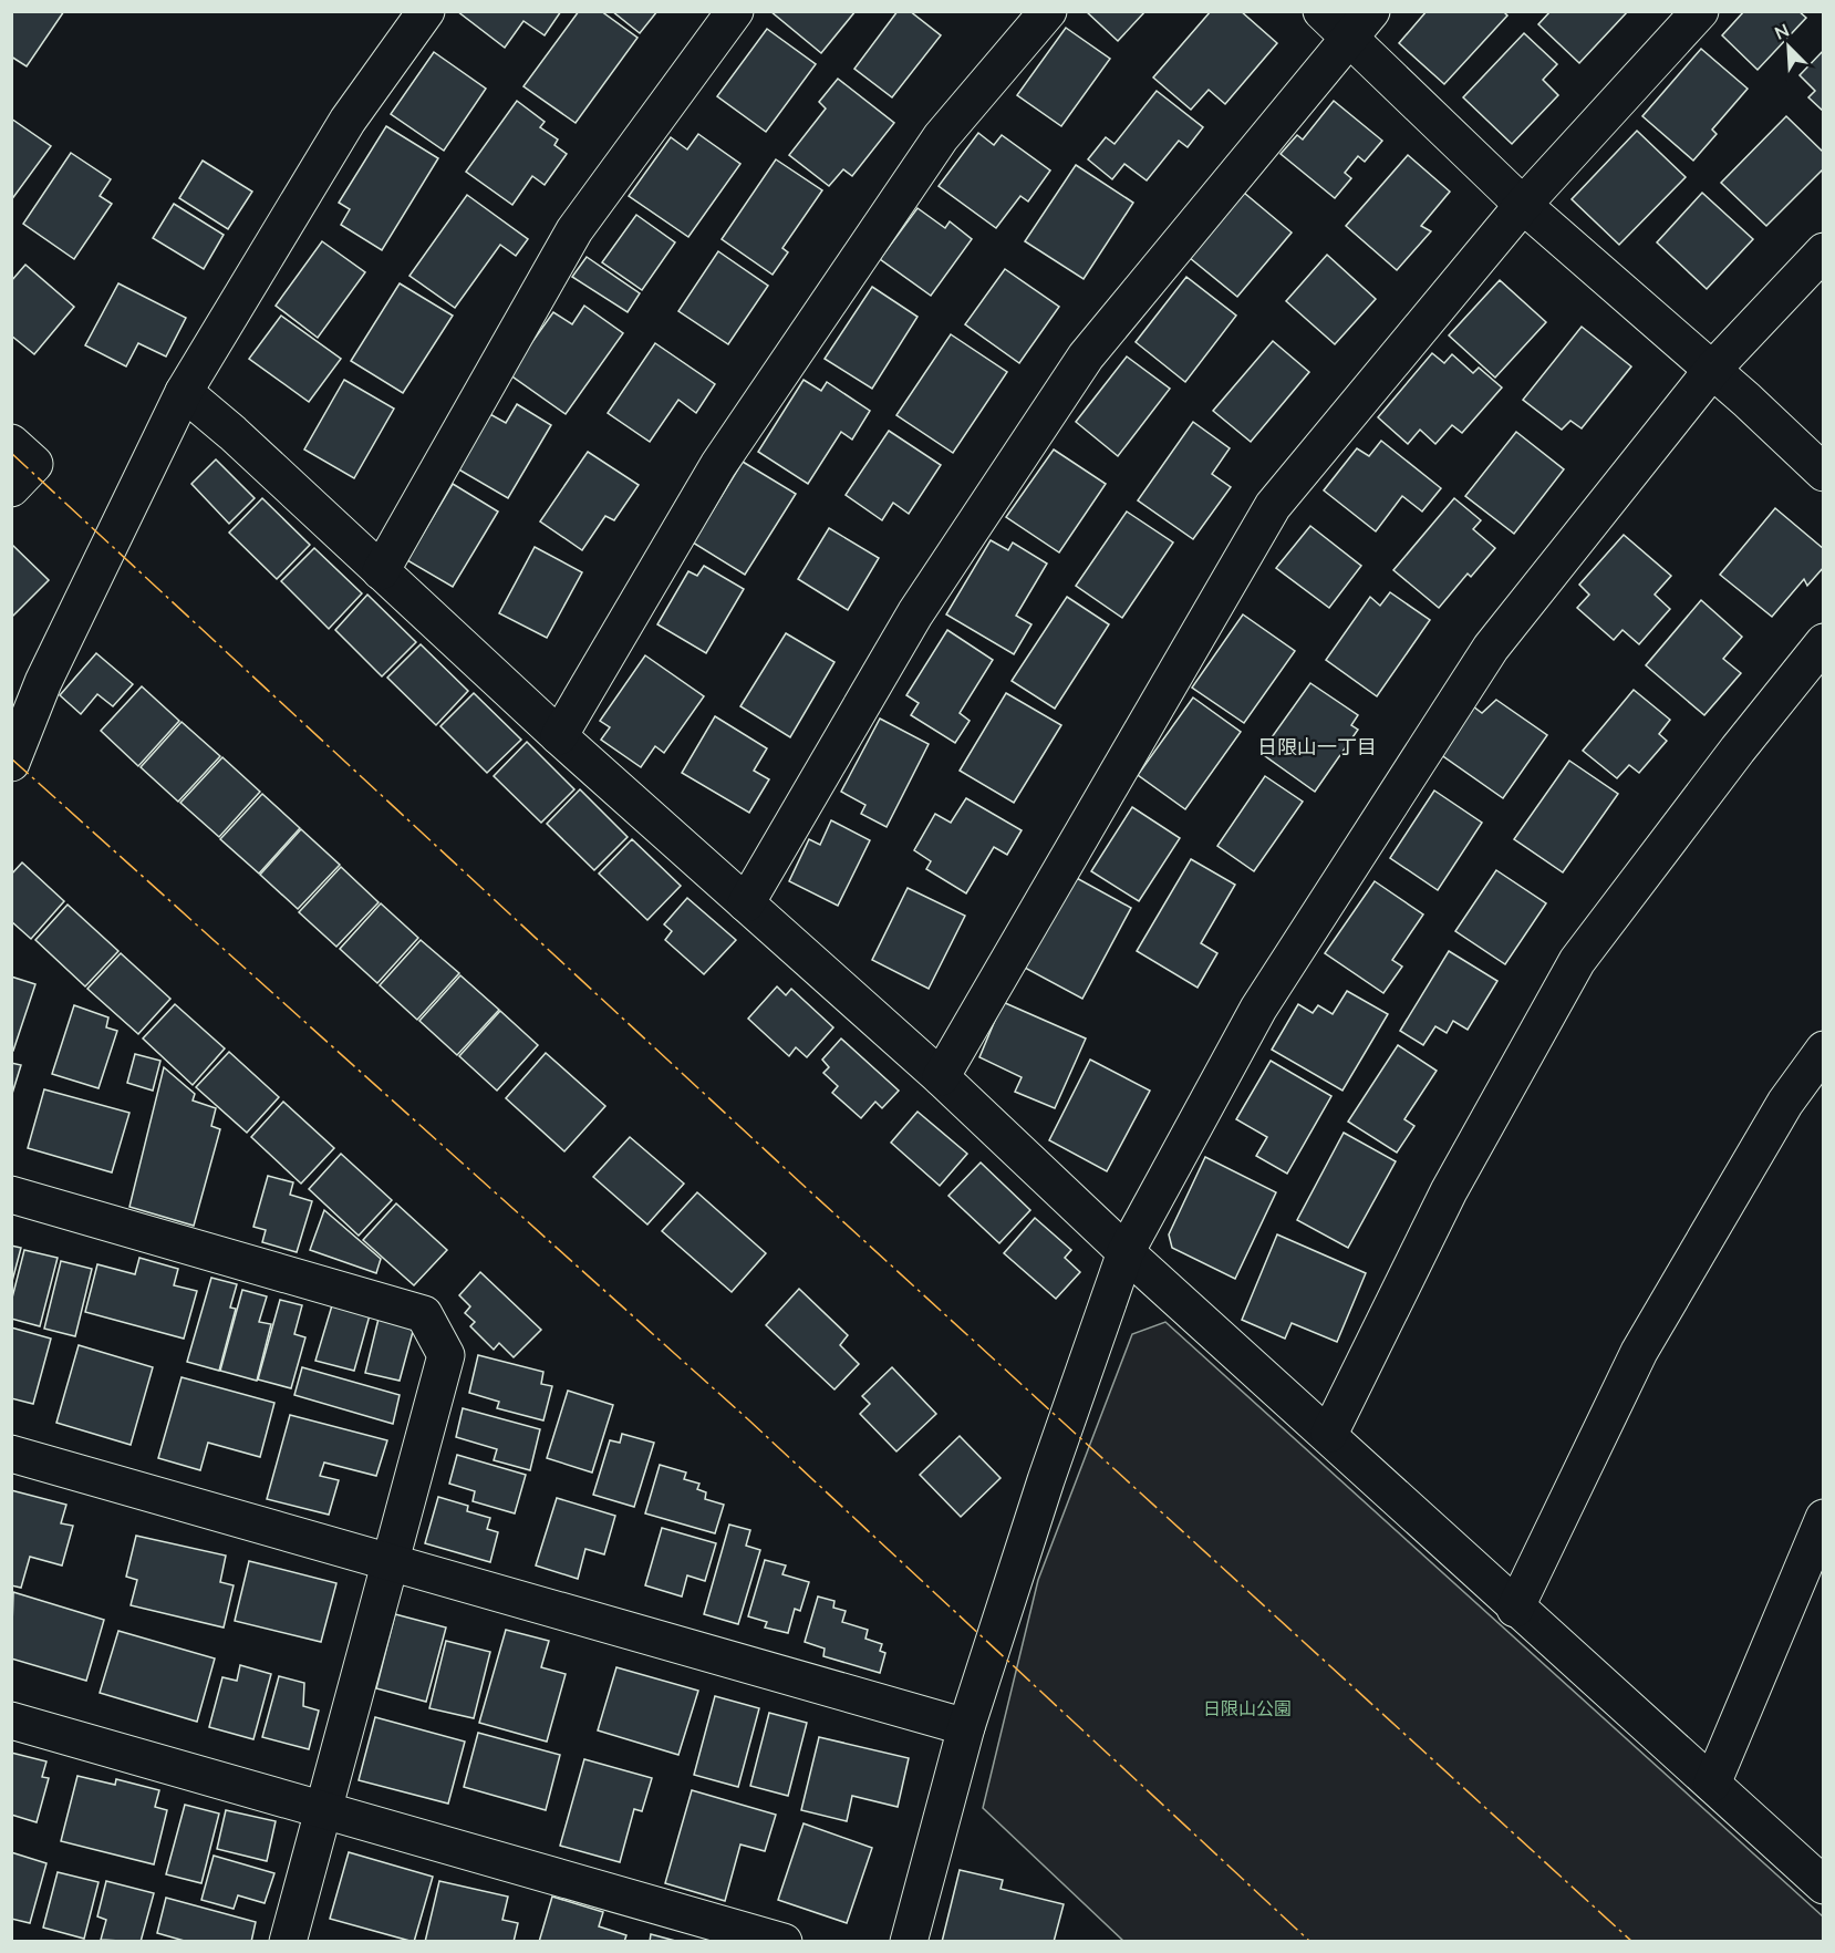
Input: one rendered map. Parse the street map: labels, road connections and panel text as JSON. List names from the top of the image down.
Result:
{
  "districts": ["日限山一丁目"],
  "parks": ["日限山公園"],
  "north": "top left"
}
